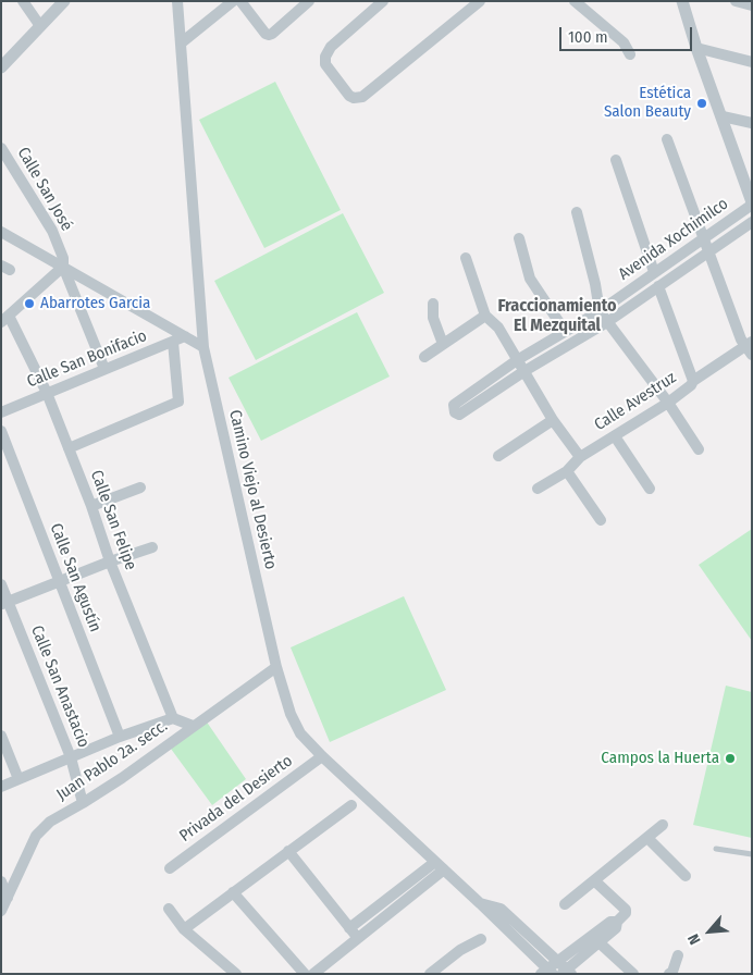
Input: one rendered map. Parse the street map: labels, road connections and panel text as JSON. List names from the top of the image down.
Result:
{
  "streets": {
    "street": [
      "Calle San José",
      "Avenida Xochimilco",
      "Calle San Bonifacio",
      "Calle Avestruz",
      "Camino Viejo al Desierto",
      "Calle San Felipe",
      "Calle San Agustín",
      "Calle San Anastacio",
      "Juan Pablo 2a. secc.",
      "Privada del Desierto"
    ]
  },
  "crossings": [
    ["Calle San José", "Calle San Bonifacio"],
    ["Calle San Bonifacio", "Calle San Felipe"],
    ["Camino Viejo al Desierto", "Juan Pablo 2a. secc."],
    ["Camino Viejo al Desierto", "Privada del Desierto"],
    ["Calle San Anastacio", "Juan Pablo 2a. secc."]
  ],
  "districts": ["Fraccionamiento El Mezquital"],
  "places": ["Estética Salon Beauty", "Abarrotes Garcia", "Campos la Huerta"],
  "scale_bar": "100 m",
  "north": "bottom left"
}
